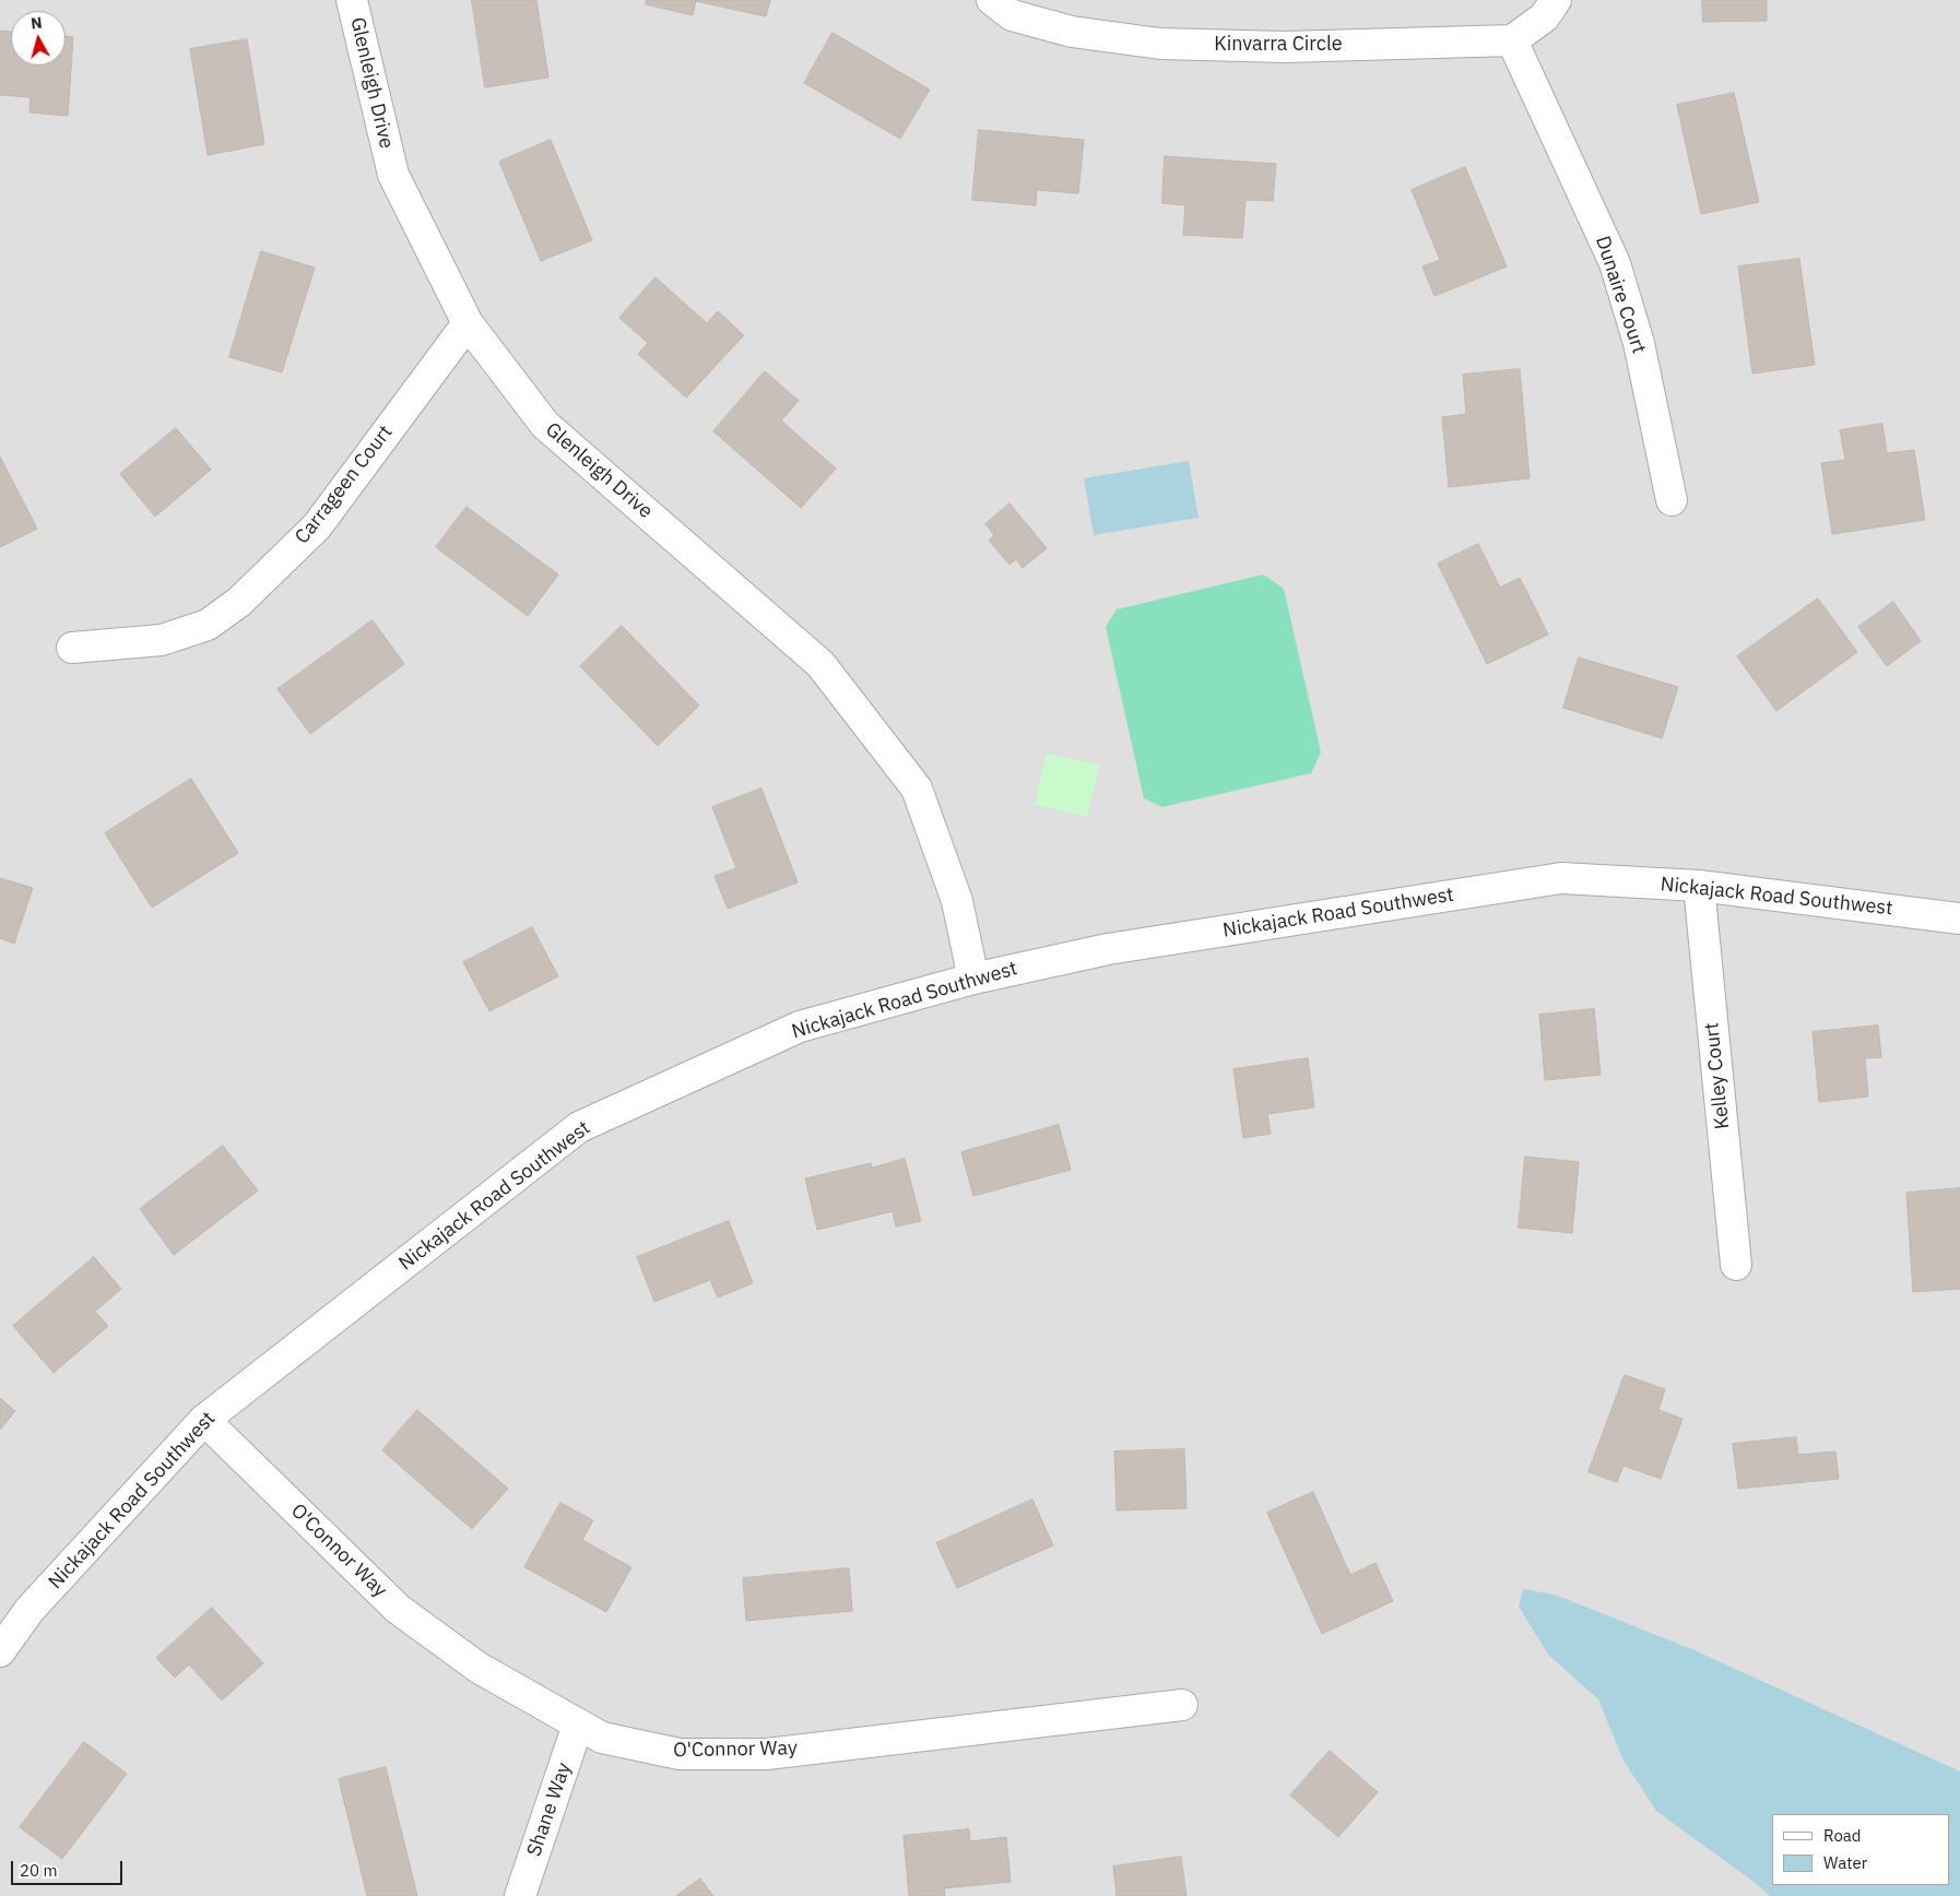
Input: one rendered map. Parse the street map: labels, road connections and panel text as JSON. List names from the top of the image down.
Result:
{
  "streets": {
    "street": [
      "Kinvarra Circle",
      "Glenleigh Drive",
      "Dunaire Court",
      "Carrageen Court",
      "Nickajack Road Southwest",
      "Kelley Court",
      "O'Connor Way",
      "Shane Way"
    ]
  },
  "crossings": [
    ["Kinvarra Circle", "Dunaire Court"],
    ["Glenleigh Drive", "Carrageen Court"],
    ["Glenleigh Drive", "Nickajack Road Southwest"],
    ["Nickajack Road Southwest", "Kelley Court"],
    ["Nickajack Road Southwest", "O'Connor Way"],
    ["O'Connor Way", "Shane Way"]
  ],
  "legend": ["Road", "Water"],
  "scale_bar": "20 m",
  "north": "top"
}
